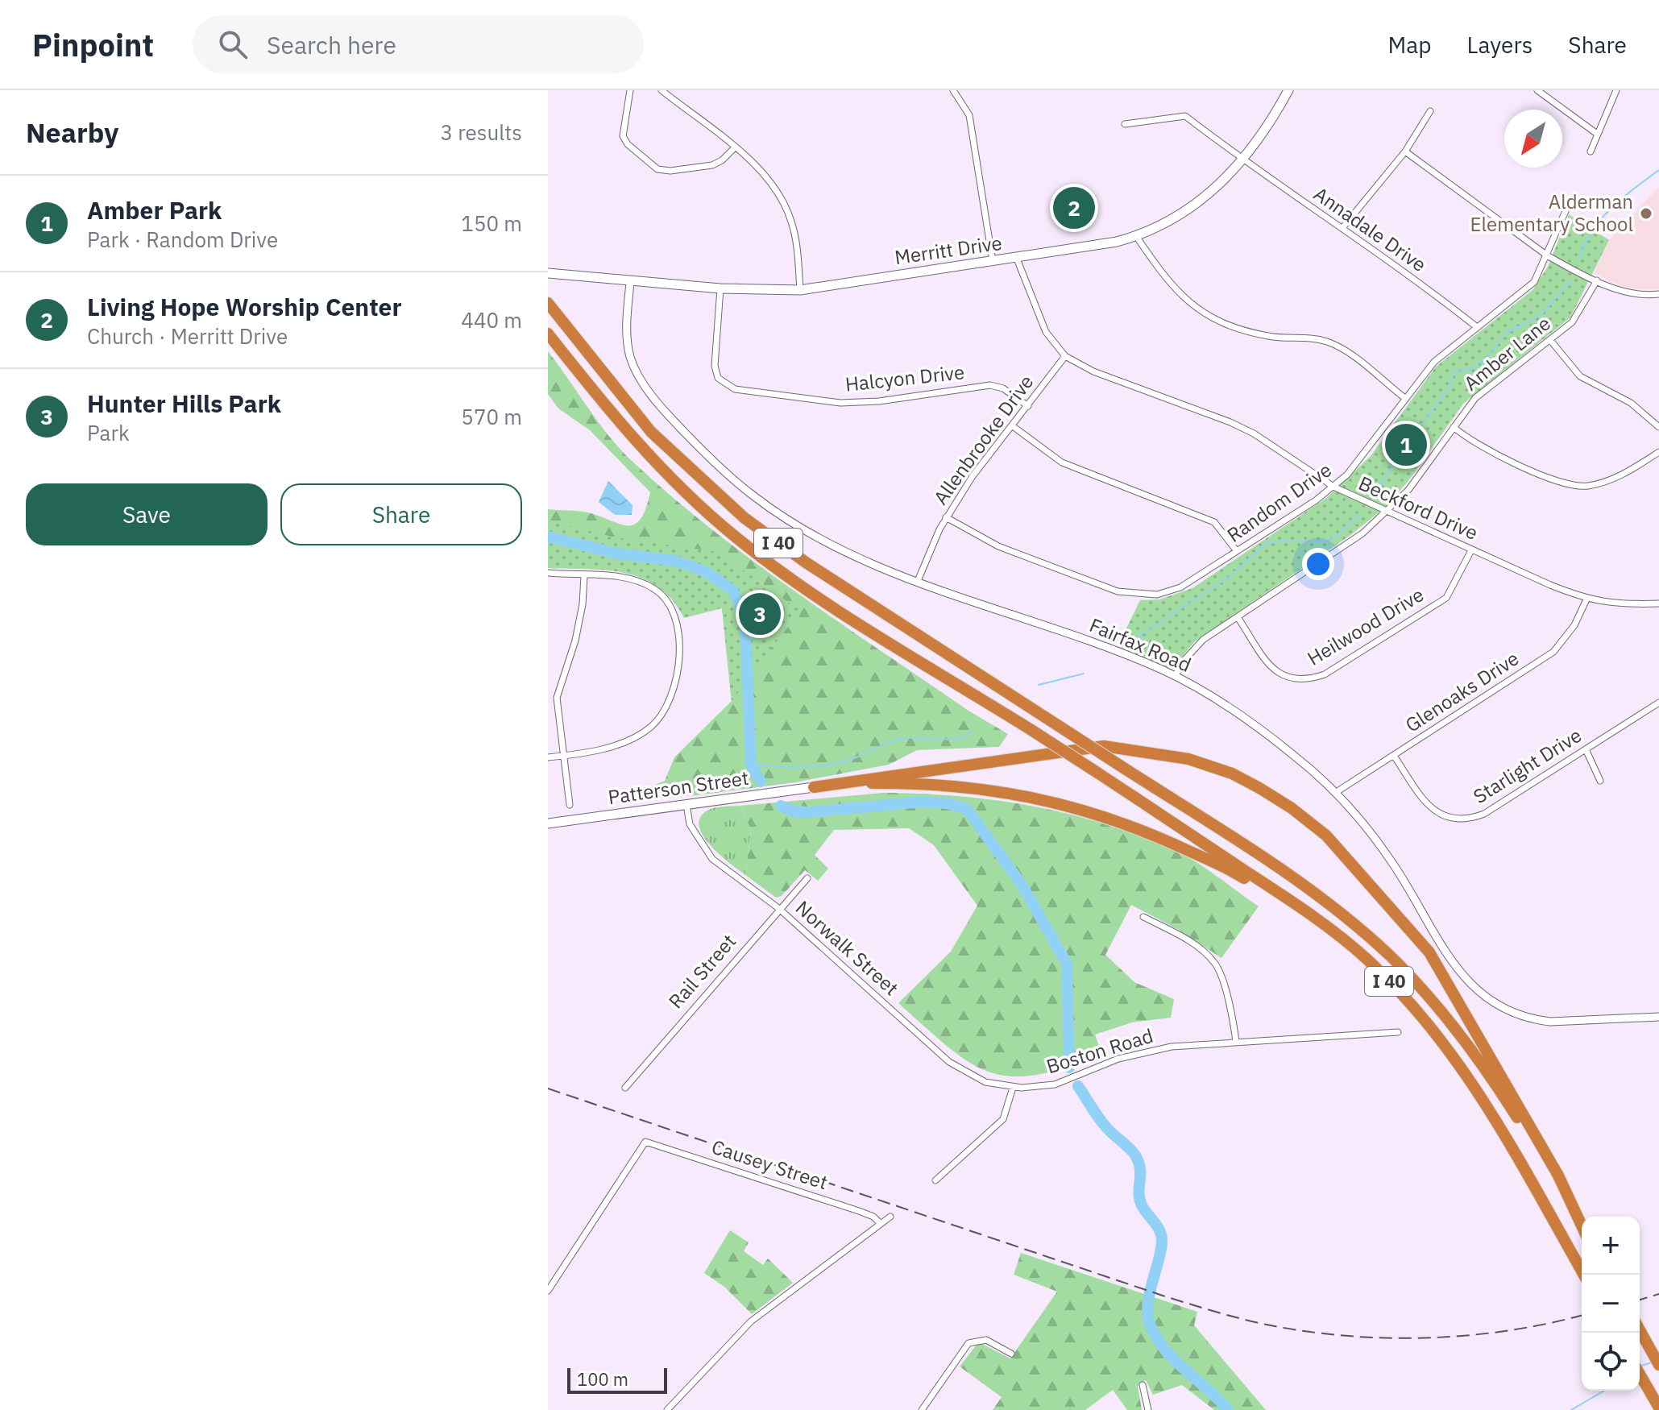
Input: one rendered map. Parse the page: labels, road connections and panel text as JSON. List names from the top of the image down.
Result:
{
  "streets": {
    "highway": ["I 40"],
    "main road": ["Merritt Drive", "Patterson Street"],
    "street": [
      "Annadale Drive",
      "Amber Lane",
      "Halcyon Drive",
      "Allenbrooke Drive",
      "Random Drive",
      "Beckford Drive",
      "Heilwood Drive",
      "Fairfax Road",
      "Glenoaks Drive",
      "Starlight Drive",
      "Norwalk Street",
      "Rail Street",
      "Boston Road",
      "Causey Street"
    ]
  },
  "crossings": [
    ["Annadale Drive", "Merritt Drive"],
    ["Annadale Drive", "Random Drive"],
    ["Merritt Drive", "Halcyon Drive"],
    ["Merritt Drive", "Beckford Drive"],
    ["Merritt Drive", "Fairfax Road"],
    ["Amber Lane", "Beckford Drive"],
    ["Amber Lane", "Heilwood Drive"],
    ["Amber Lane", "Fairfax Road"],
    ["Halcyon Drive", "Allenbrooke Drive"],
    ["Allenbrooke Drive", "Random Drive"],
    ["Allenbrooke Drive", "Beckford Drive"],
    ["Allenbrooke Drive", "Fairfax Road"],
    ["Random Drive", "Beckford Drive"],
    ["Beckford Drive", "Heilwood Drive"],
    ["Beckford Drive", "Glenoaks Drive"],
    ["Fairfax Road", "Glenoaks Drive"],
    ["Glenoaks Drive", "Starlight Drive"],
    ["Patterson Street", "Norwalk Street"],
    ["Norwalk Street", "Rail Street"],
    ["Norwalk Street", "Boston Road"]
  ],
  "places": ["Alderman Elementary School"],
  "scale_bar": "100 m",
  "north": "bottom left",
  "page": {
    "header": "Pinpoint",
    "search": "Search here",
    "nav": ["Map", "Layers", "Share"],
    "heading": ["Nearby", "3 results"],
    "list": [
      {
        "mark": "1",
        "name": "Amber Park",
        "note": "Park · Random Drive",
        "value": "150 m"
      },
      {
        "mark": "2",
        "name": "Living Hope Worship Center",
        "note": "Church · Merritt Drive",
        "value": "440 m"
      },
      {
        "mark": "3",
        "name": "Hunter Hills Park",
        "note": "Park",
        "value": "570 m"
      }
    ],
    "pins": ["2", "1", "3"],
    "buttons": ["Save", "Share"],
    "map_buttons": ["+", "−"],
    "scale": "100 m"
  }
}
